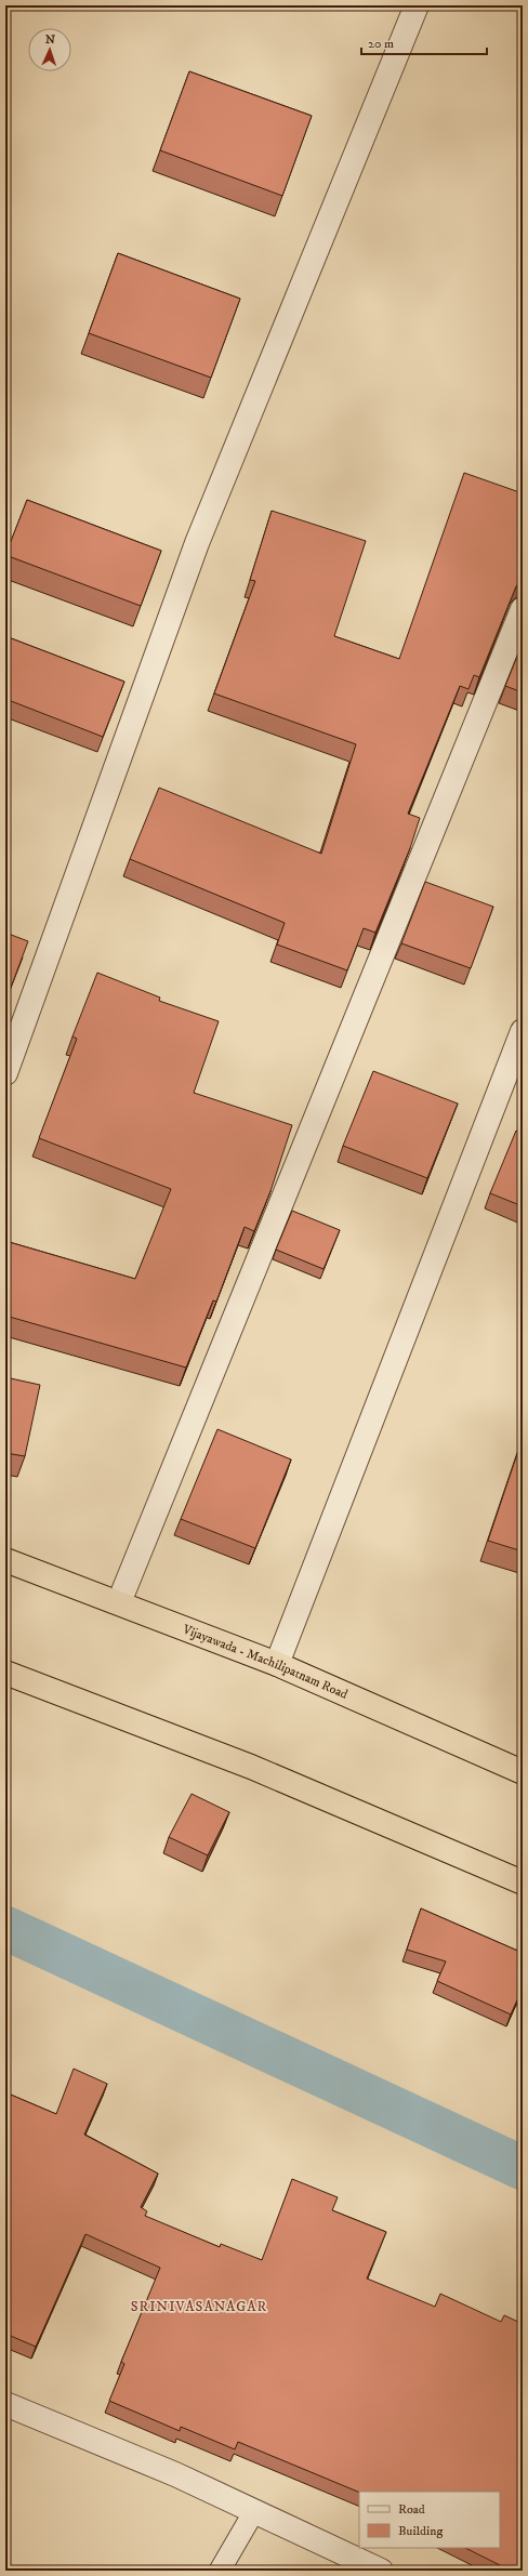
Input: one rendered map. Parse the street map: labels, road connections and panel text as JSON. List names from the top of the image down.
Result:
{
  "streets": {
    "highway": ["Vijayawada - Machilipatnam Road"]
  },
  "districts": ["SRINIVASANAGAR"],
  "legend": ["Road", "Building"],
  "scale_bar": "20 m",
  "north": "top"
}
